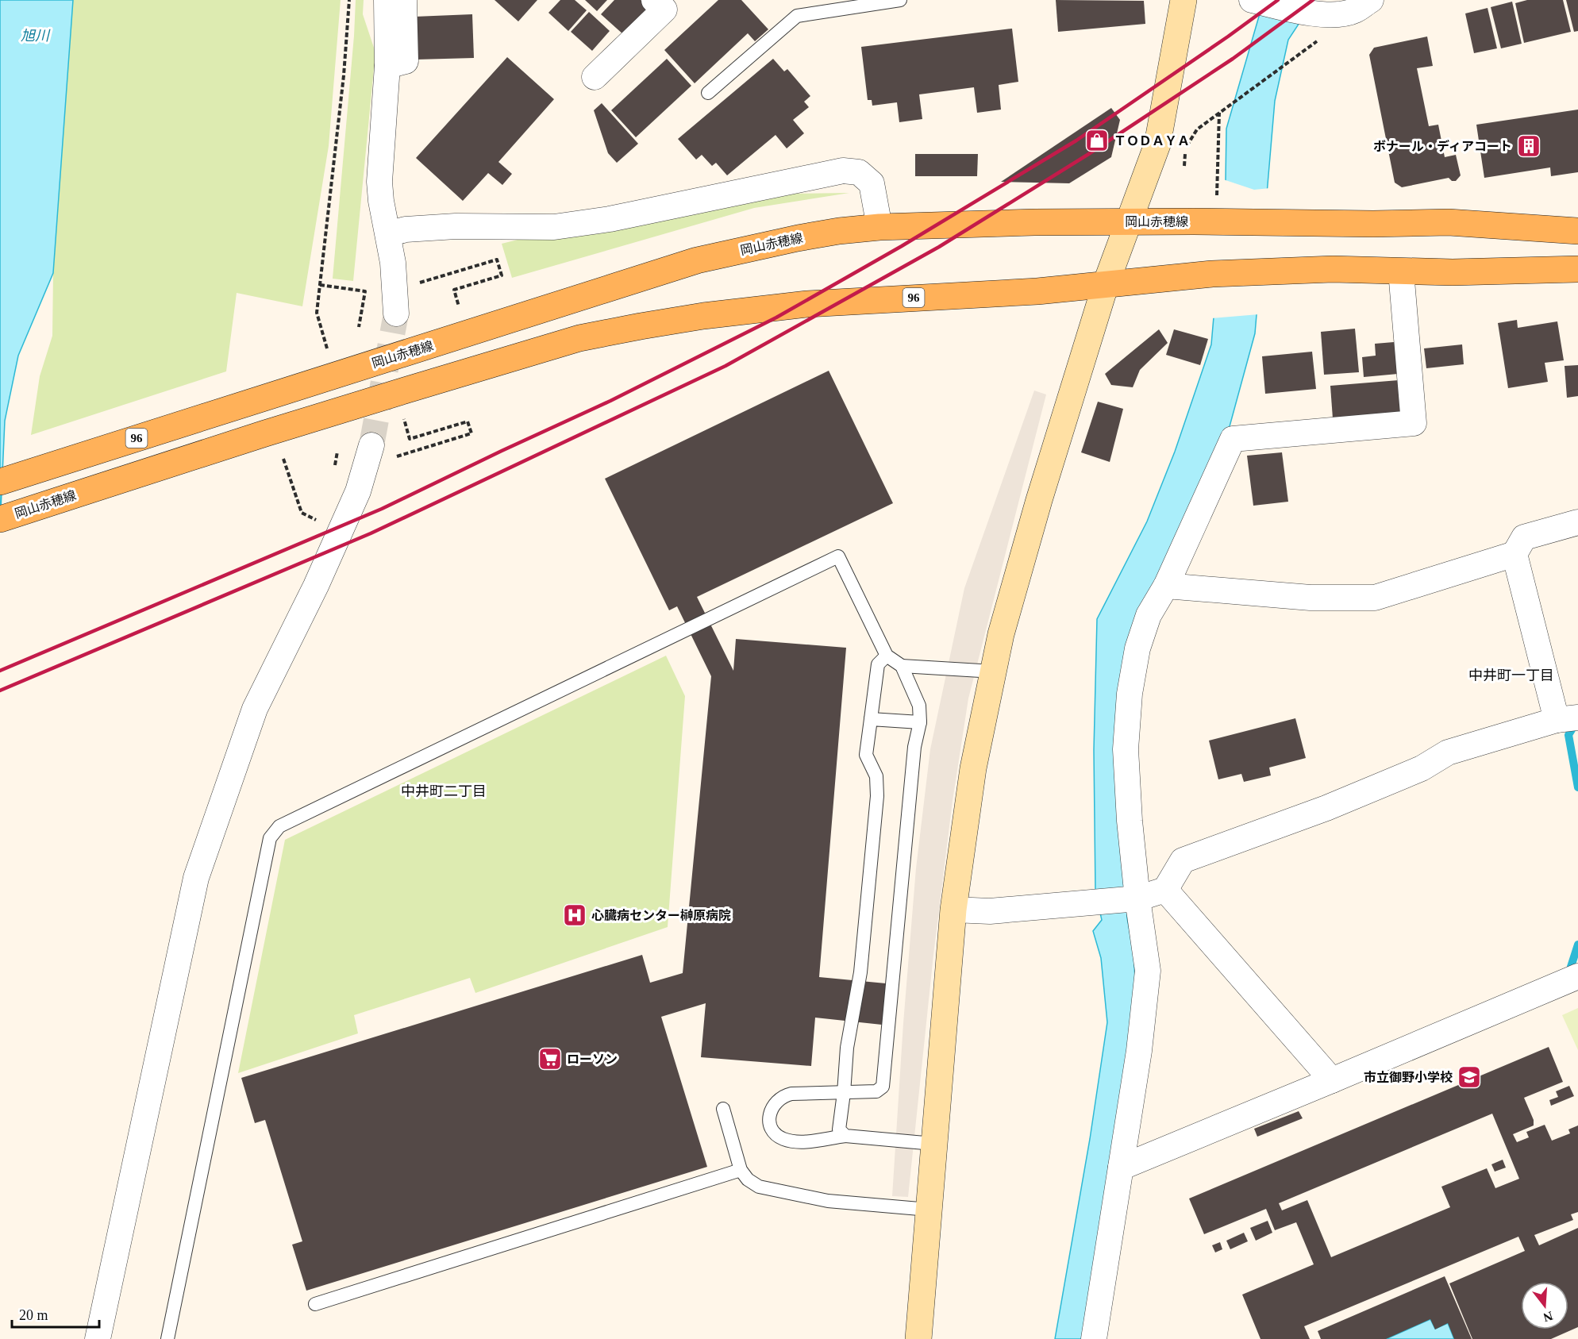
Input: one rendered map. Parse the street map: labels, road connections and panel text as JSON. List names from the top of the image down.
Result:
{
  "streets": {
    "main road": ["岡山赤穂線", "96"]
  },
  "districts": ["中井町一丁目", "中井町二丁目"],
  "water": ["旭川"],
  "places": {
    "shop": ["ＴＯＤＡＹＡ"],
    "building": ["ボナール・ディアコート"],
    "hospital": ["心臓病センター榊原病院"],
    "supermarket": ["ローソン"],
    "school or university": ["市立御野小学校"]
  },
  "scale_bar": "20 m",
  "north": "bottom"
}
